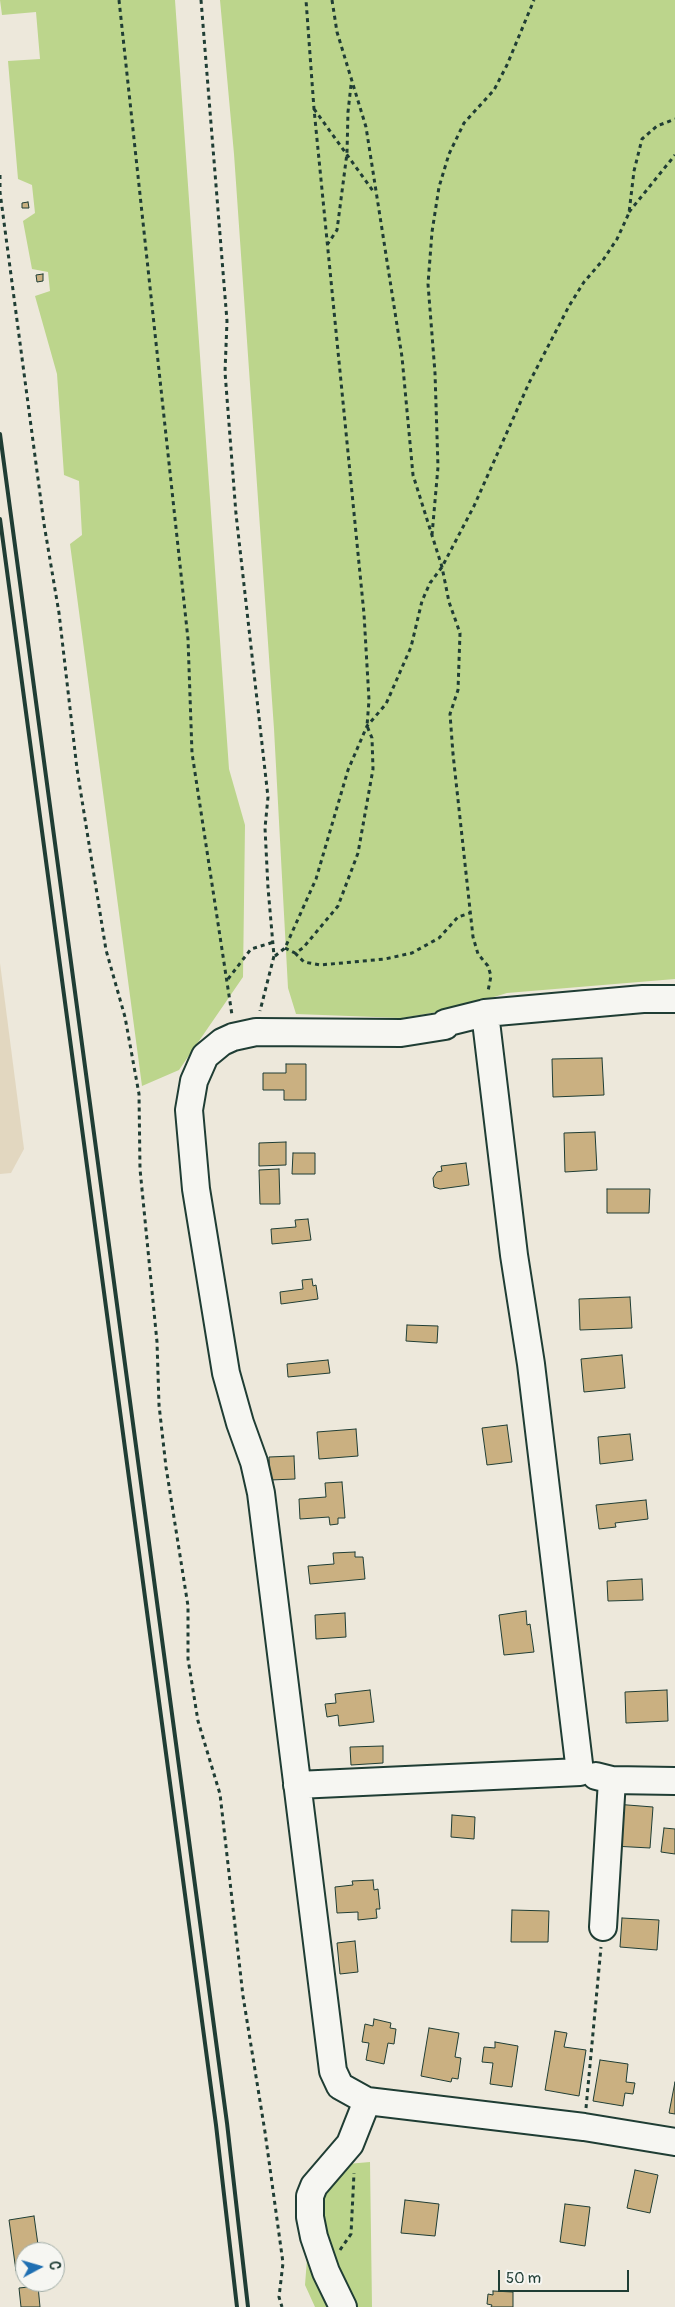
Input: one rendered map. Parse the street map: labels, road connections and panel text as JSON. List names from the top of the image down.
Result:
{
  "scale_bar": "50 m",
  "north": "right"
}
